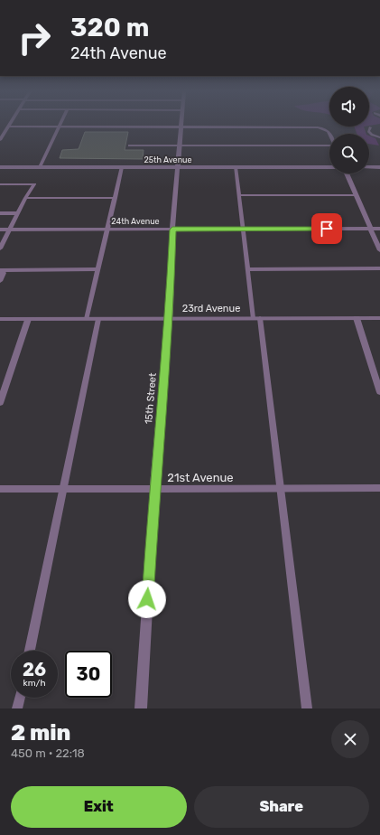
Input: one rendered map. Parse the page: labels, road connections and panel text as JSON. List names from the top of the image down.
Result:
{
  "streets": {
    "street": [
      "25th Avenue",
      "24th Avenue",
      "23rd Avenue",
      "15th Street",
      "21st Avenue"
    ]
  },
  "crossings": [
    ["25th Avenue", "15th Street"],
    ["24th Avenue", "15th Street"],
    ["23rd Avenue", "15th Street"],
    ["15th Street", "21st Avenue"]
  ],
  "page": {
    "turn": ["320 m", "24th Avenue"],
    "speed": "26 km/h",
    "limit": "30",
    "heading": ["2 min", "450 m · 22:18"],
    "buttons": ["Exit", "Share"]
  }
}
